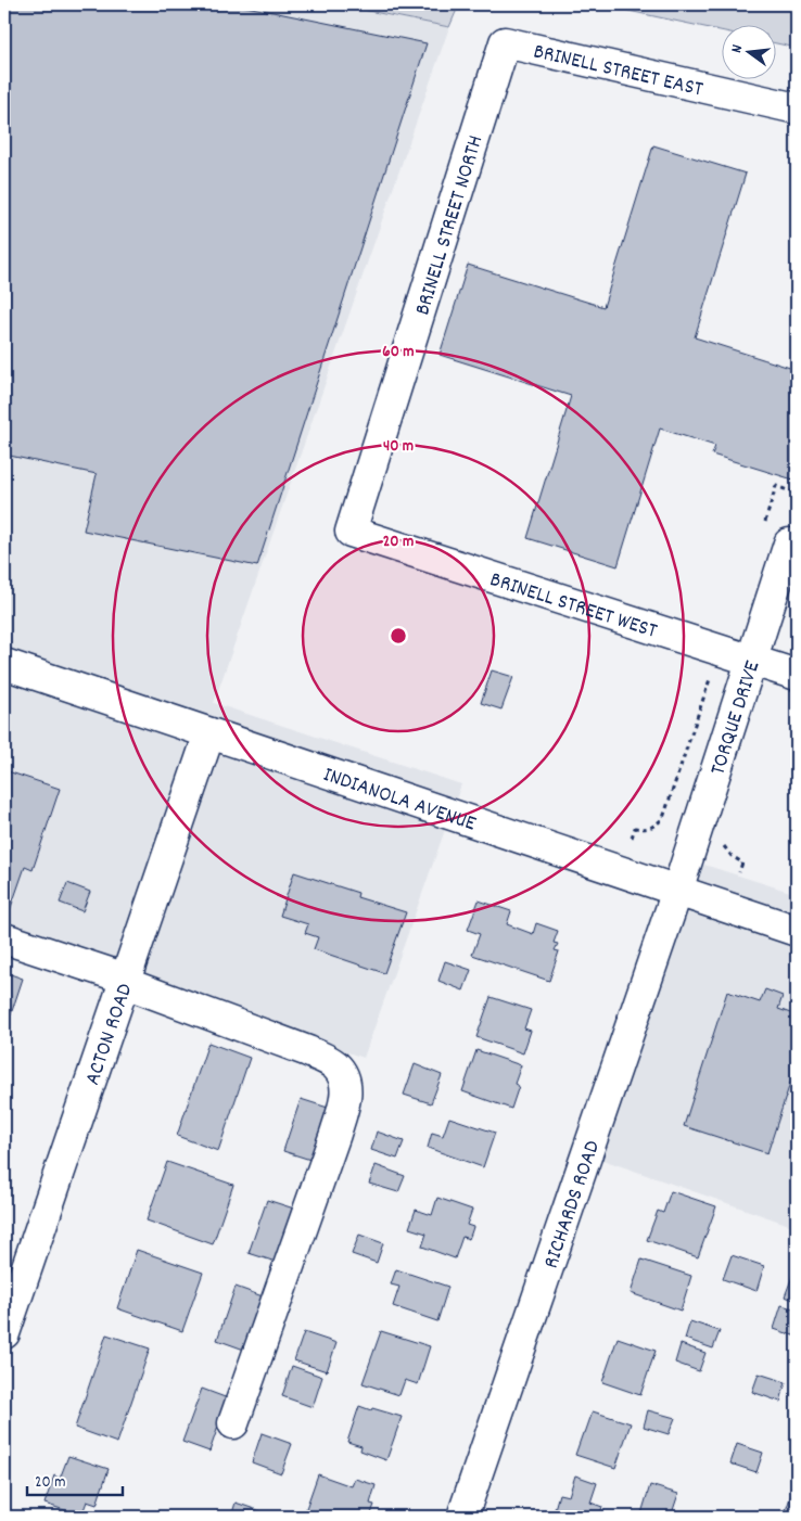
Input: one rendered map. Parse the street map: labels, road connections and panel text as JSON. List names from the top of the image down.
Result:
{
  "streets": {
    "street": [
      "BRINELL STREET EAST",
      "BRINELL STREET NORTH",
      "BRINELL STREET WEST",
      "TORQUE DRIVE",
      "INDIANOLA AVENUE",
      "ACTON ROAD",
      "RICHARDS ROAD"
    ]
  },
  "crossings": [
    ["BRINELL STREET EAST", "BRINELL STREET NORTH"],
    ["BRINELL STREET NORTH", "BRINELL STREET WEST"],
    ["BRINELL STREET WEST", "TORQUE DRIVE"],
    ["TORQUE DRIVE", "INDIANOLA AVENUE"],
    ["TORQUE DRIVE", "RICHARDS ROAD"],
    ["INDIANOLA AVENUE", "ACTON ROAD"],
    ["INDIANOLA AVENUE", "RICHARDS ROAD"]
  ],
  "scale_bar": "20 m",
  "north": "left",
  "rings": ["60 m", "40 m", "20 m"]
}
